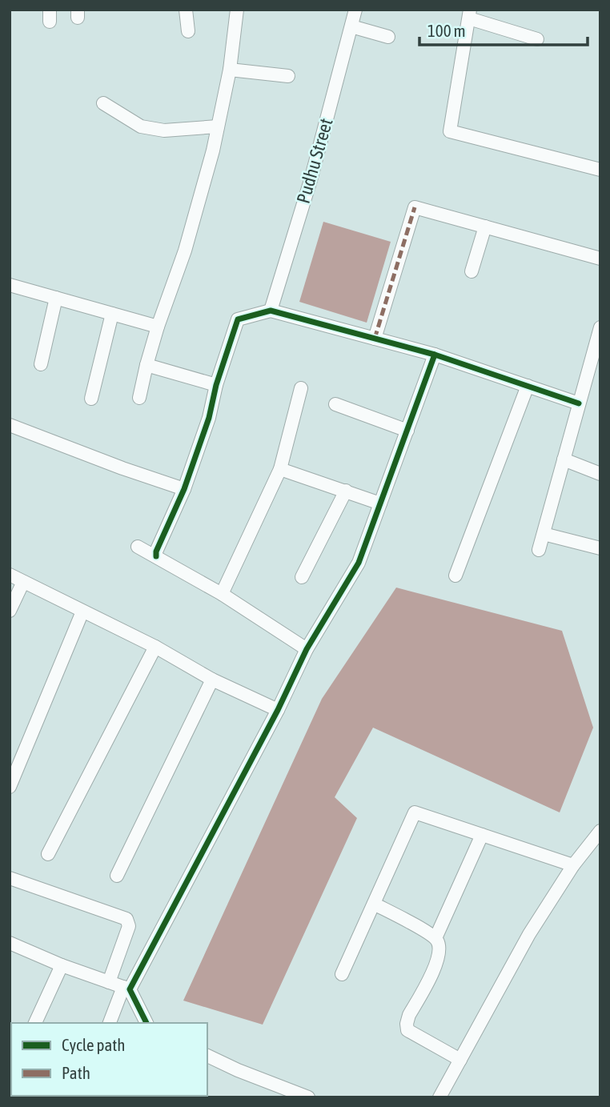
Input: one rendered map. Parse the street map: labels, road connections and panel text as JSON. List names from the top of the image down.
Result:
{
  "streets": {
    "street": ["Pudhu Street"]
  },
  "legend": ["Cycle path", "Path"],
  "scale_bar": "100 m"
}
